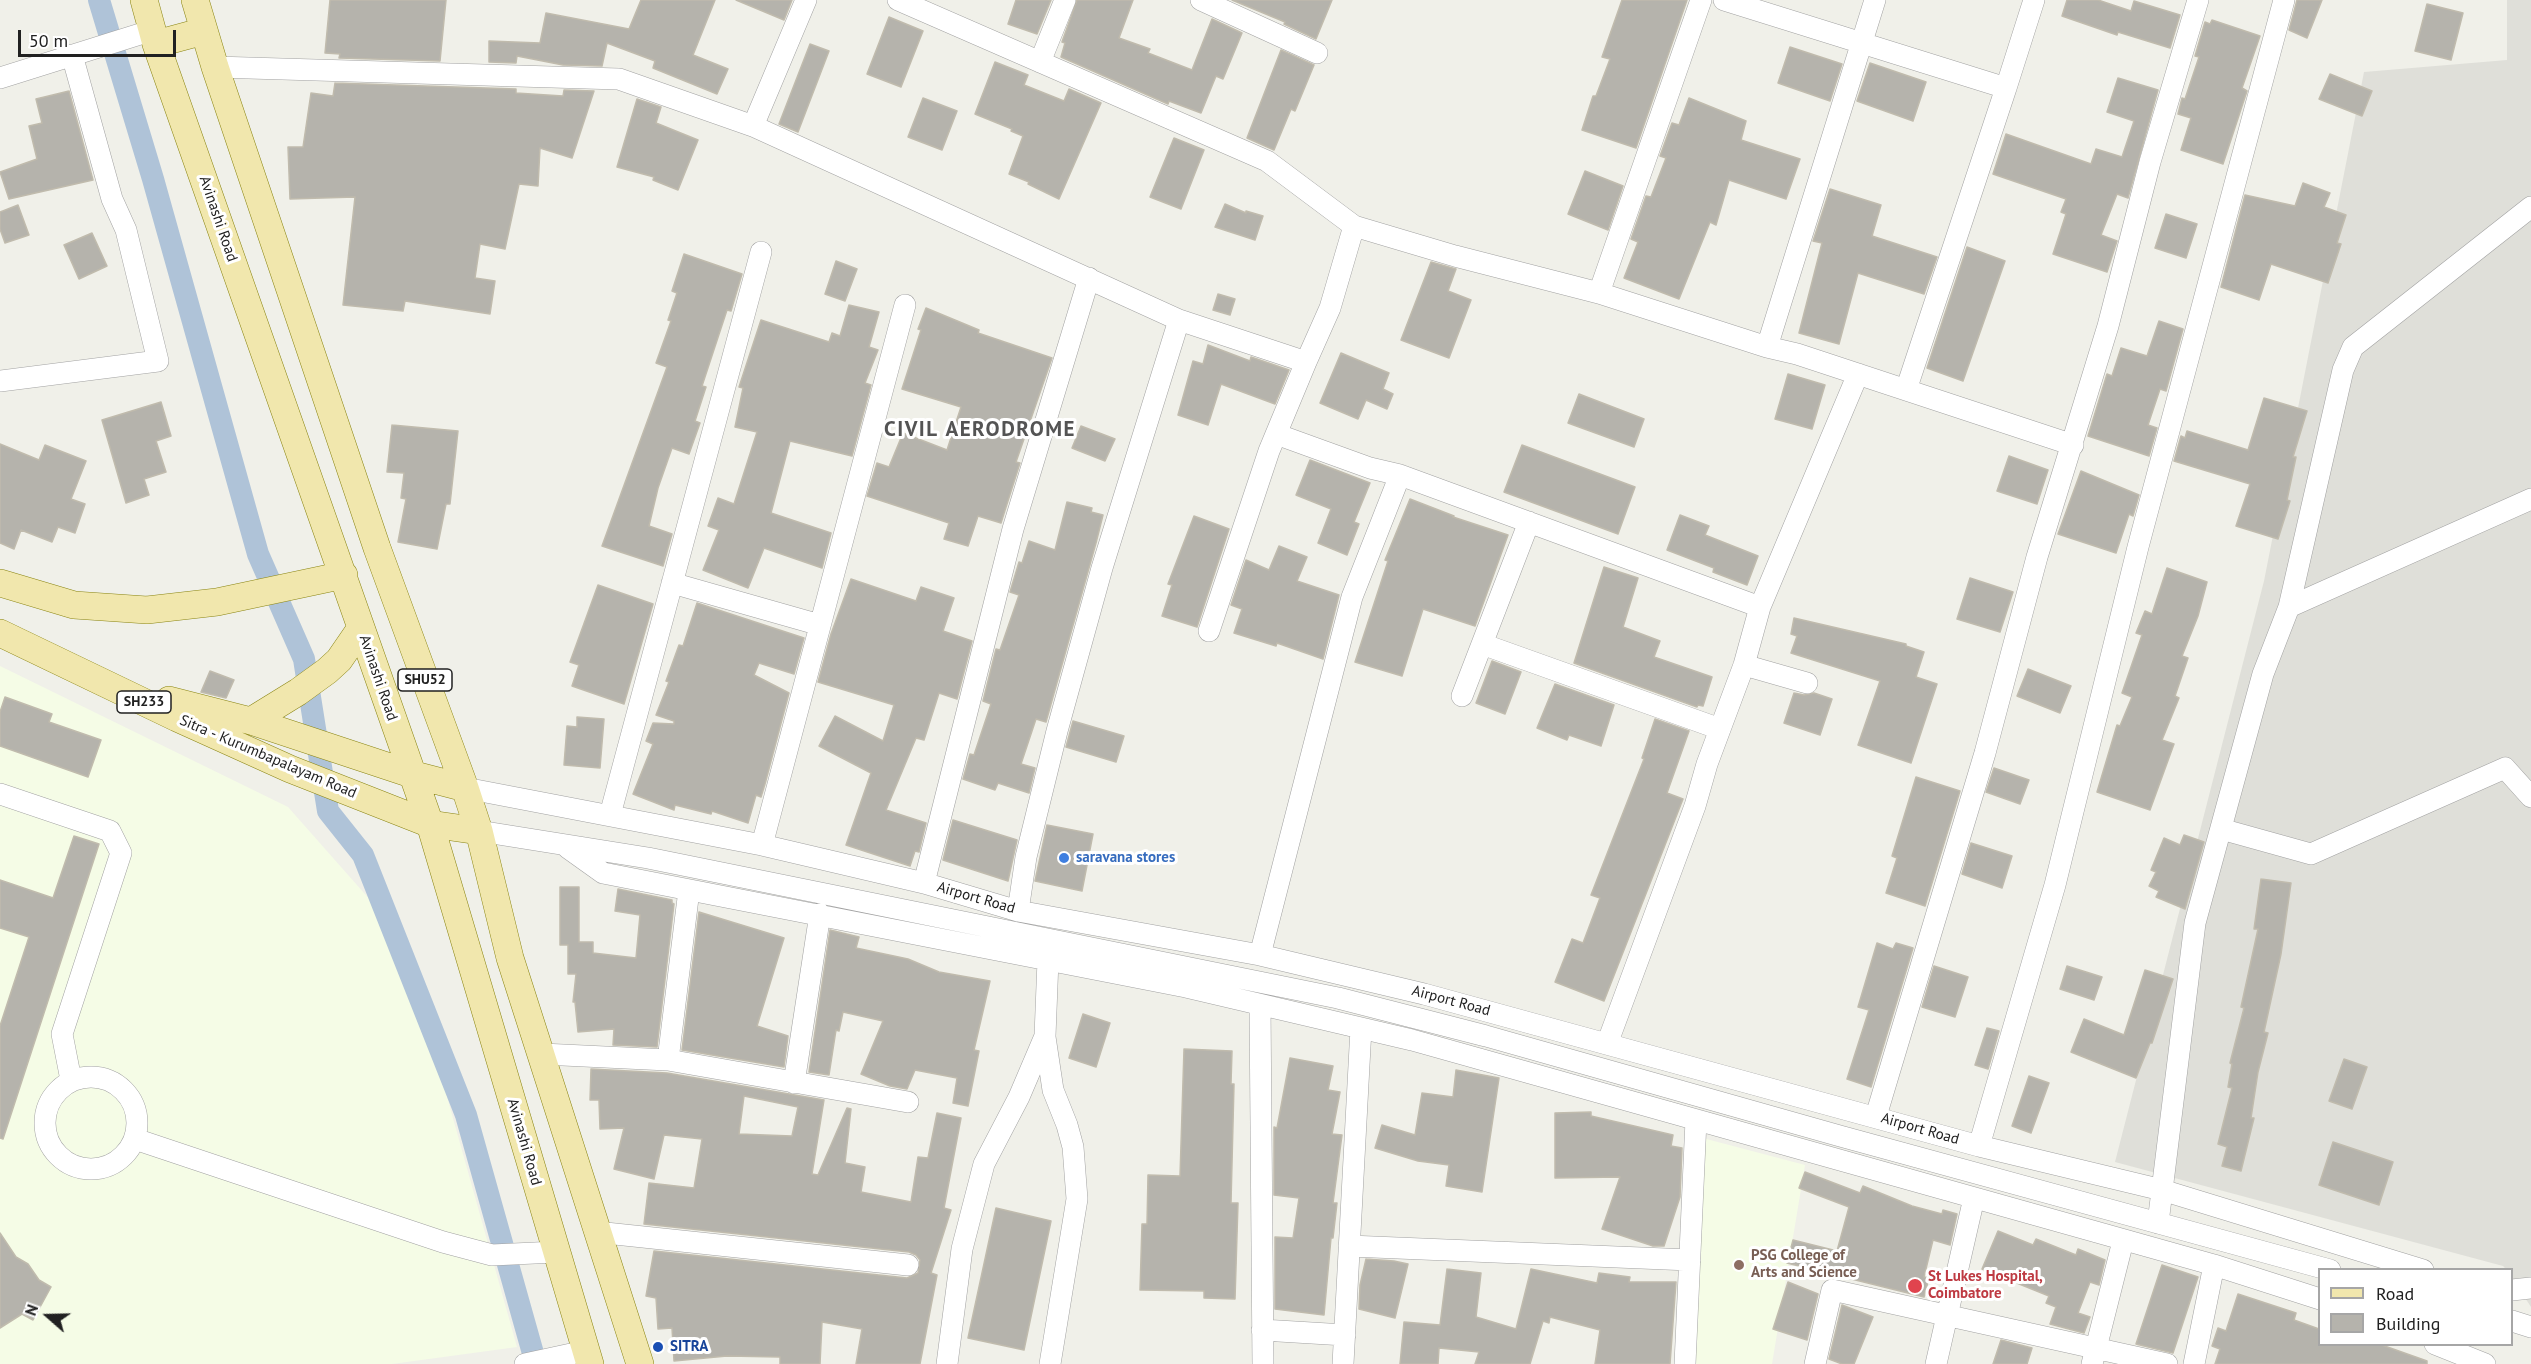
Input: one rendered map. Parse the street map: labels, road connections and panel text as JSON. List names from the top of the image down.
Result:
{
  "streets": {
    "main road": [
      "Avinashi Road",
      "SHU52",
      "SH233",
      "Sitra - Kurumbapalayam Road"
    ],
    "street": ["Airport Road"]
  },
  "crossings": [
    ["Avinashi Road", "Sitra - Kurumbapalayam Road"],
    ["SHU52", "Sitra - Kurumbapalayam Road"],
    ["SHU52", "Airport Road"],
    ["Sitra - Kurumbapalayam Road", "Airport Road"]
  ],
  "districts": ["CIVIL AERODROME"],
  "places": [
    "saravana stores",
    "PSG College of Arts and Science",
    "St Lukes Hospital, Coimbatore",
    "SITRA"
  ],
  "legend": ["Road", "Building"],
  "scale_bar": "50 m",
  "north": "left"
}
